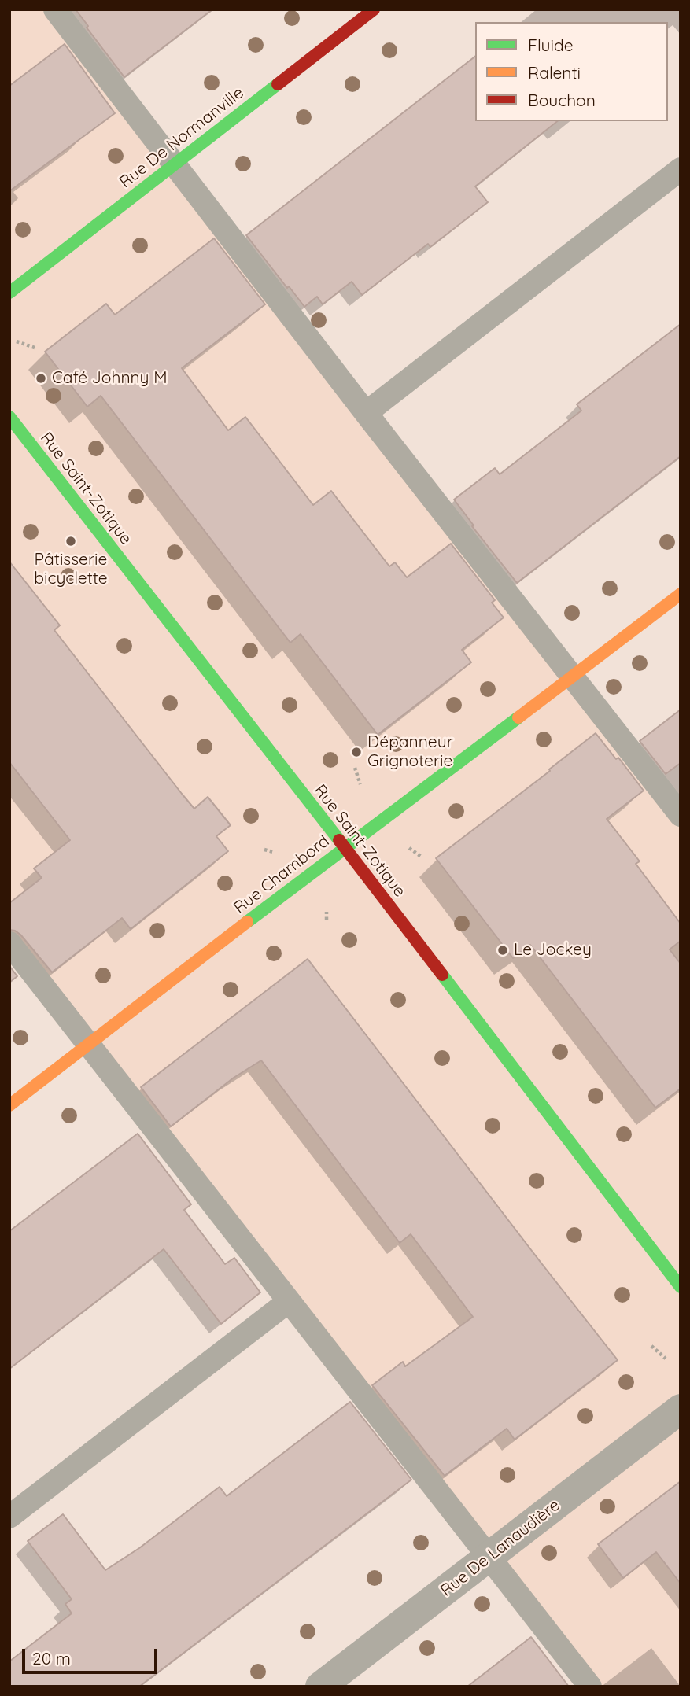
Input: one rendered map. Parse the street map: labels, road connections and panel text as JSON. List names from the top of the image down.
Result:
{
  "streets": {
    "street": [
      "Rue De Normanville",
      "Rue Saint-Zotique",
      "Rue Chambord",
      "Rue De Lanaudière"
    ]
  },
  "crossings": [
    ["Rue Saint-Zotique", "Rue Chambord"]
  ],
  "places": [
    "Café Johnny M",
    "Pâtisserie bicyclette",
    "Dépanneur Grignoterie",
    "Le Jockey"
  ],
  "legend": ["Fluide", "Ralenti", "Bouchon"],
  "scale_bar": "20 m"
}
